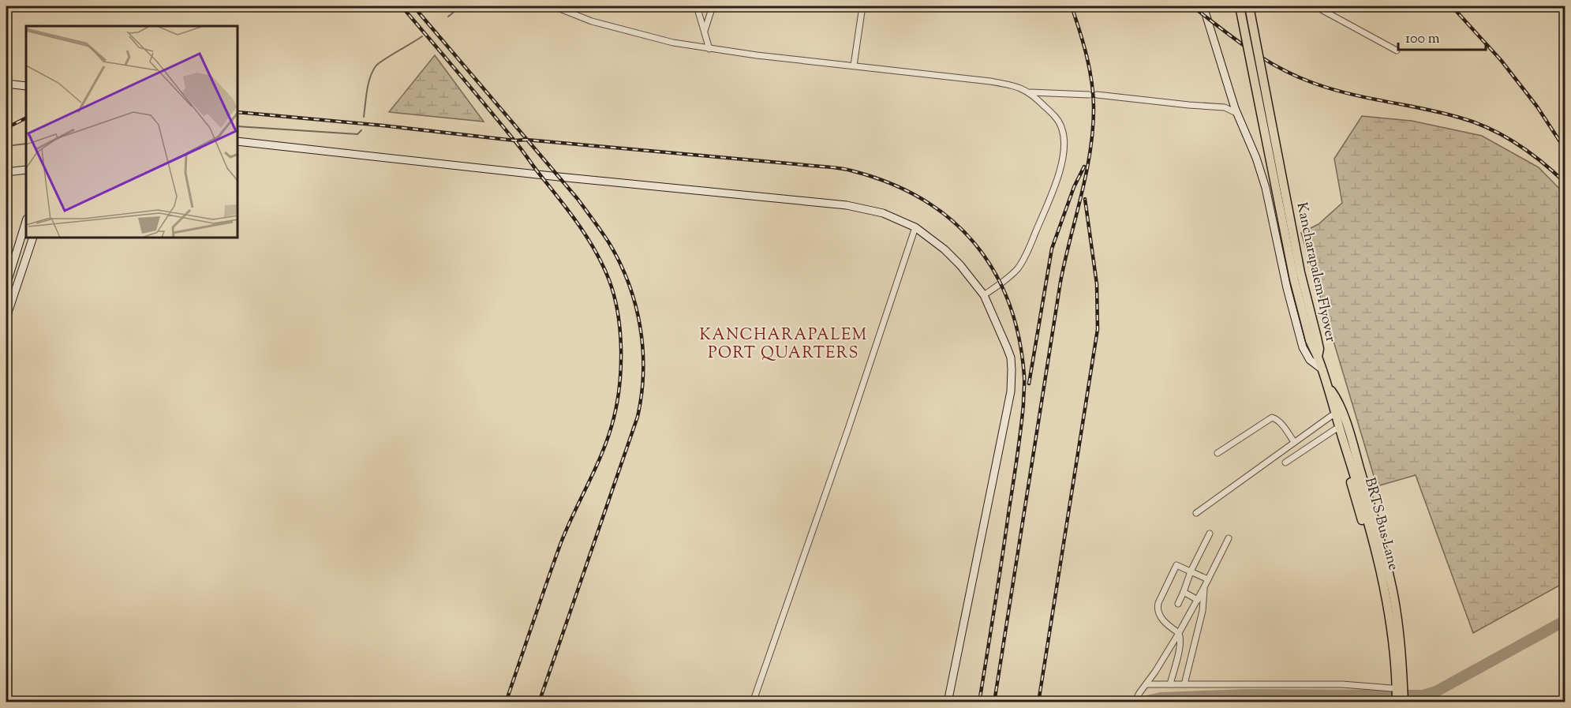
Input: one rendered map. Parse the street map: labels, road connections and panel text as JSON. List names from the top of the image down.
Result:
{
  "streets": {
    "main road": ["Kancharapalem Flyover", "BRTS Bus Lane"]
  },
  "crossings": [
    ["Kancharapalem Flyover", "BRTS Bus Lane"]
  ],
  "districts": ["KANCHARAPALEM PORT QUARTERS"],
  "scale_bar": "100 m"
}
